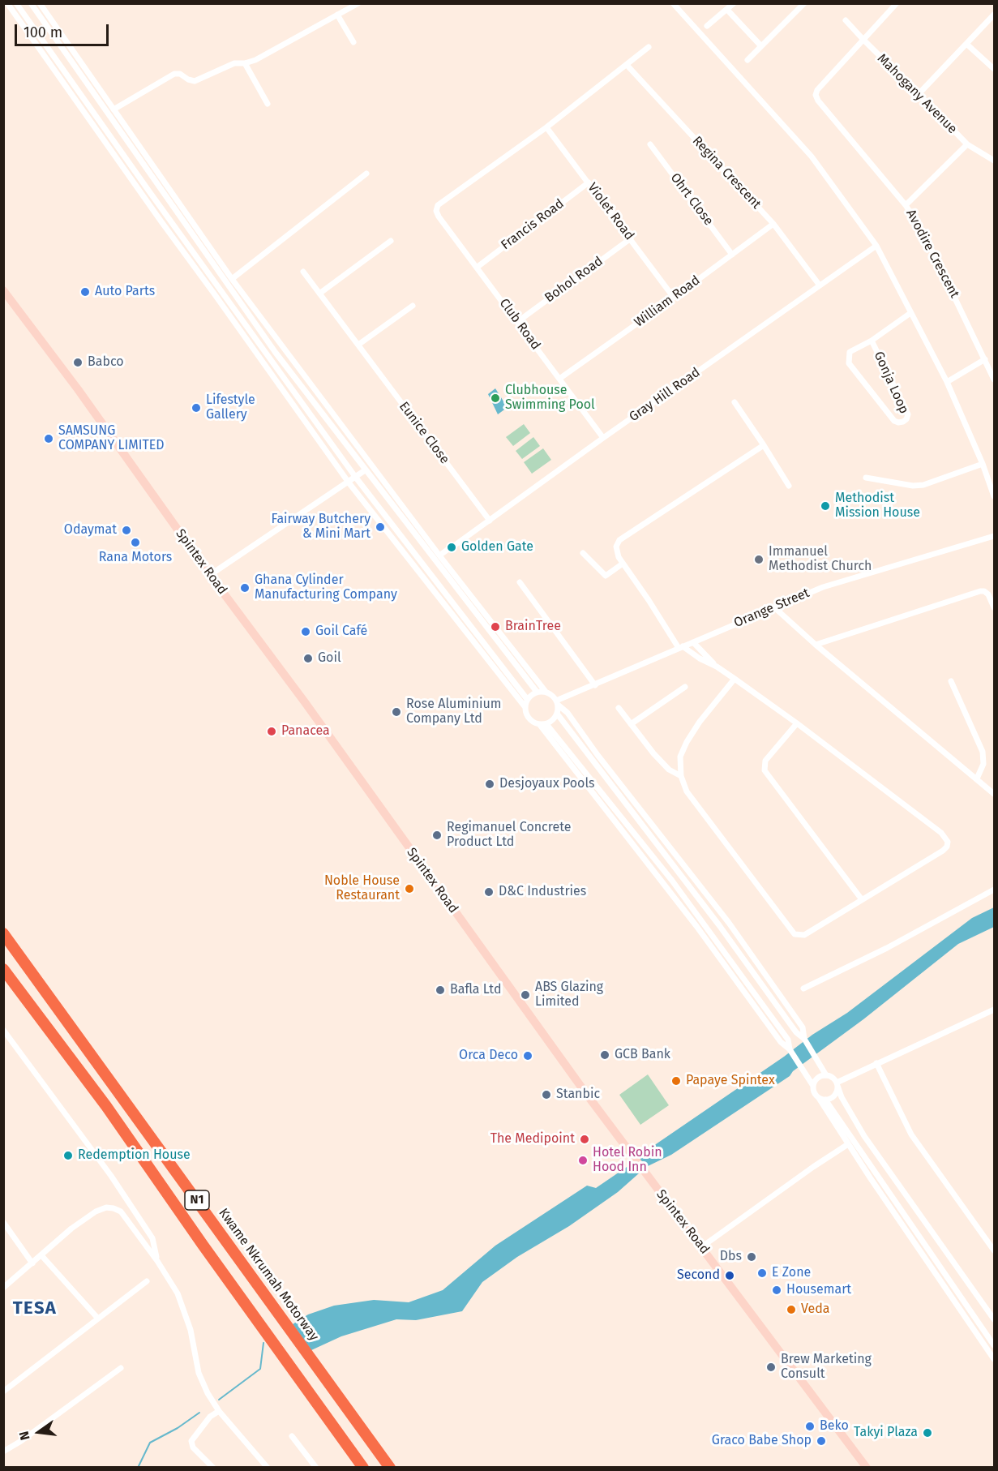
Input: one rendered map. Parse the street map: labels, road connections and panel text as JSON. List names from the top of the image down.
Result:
{
  "streets": {
    "highway": ["N1", "Kwame Nkrumah Motorway"],
    "main road": ["Spintex Road"],
    "street": [
      "Mahogany Avenue",
      "Regina Crescent",
      "Ohrt Close",
      "Violet Road",
      "Francis Road",
      "Avodire Crescent",
      "Bohol Road",
      "William Road",
      "Club Road",
      "Gonja Loop",
      "Gray Hill Road",
      "Eunice Close",
      "Orange Street"
    ]
  },
  "crossings": [
    ["Mahogany Avenue", "Avodire Crescent"],
    ["Regina Crescent", "William Road"],
    ["Regina Crescent", "Gray Hill Road"],
    ["Ohrt Close", "William Road"],
    ["Violet Road", "Francis Road"],
    ["Violet Road", "Bohol Road"],
    ["Violet Road", "William Road"],
    ["Violet Road", "Club Road"],
    ["Francis Road", "Club Road"],
    ["Bohol Road", "Club Road"],
    ["William Road", "Club Road"],
    ["Club Road", "Gray Hill Road"],
    ["Gray Hill Road", "Eunice Close"]
  ],
  "districts": ["TESA"],
  "places": [
    "Auto Parts",
    "Babco",
    "Clubhouse Swimming Pool",
    "Lifestyle Gallery",
    "SAMSUNG COMPANY LIMITED",
    "Methodist Mission House",
    "Fairway Butchery & Mini Mart",
    "Odaymat",
    "Rana Motors",
    "Golden Gate",
    "Immanuel Methodist Church",
    "Ghana Cylinder Manufacturing Company",
    "BrainTree",
    "Goil Café",
    "Goil",
    "Rose Aluminium Company Ltd",
    "Panacea",
    "Desjoyaux Pools",
    "Regimanuel Concrete Product Ltd",
    "Noble House Restaurant",
    "D&C Industries",
    "Bafla Ltd",
    "ABS Glazing Limited",
    "GCB Bank",
    "Orca Deco",
    "Papaye Spintex",
    "Stanbic",
    "The Medipoint",
    "Redemption House",
    "Hotel Robin Hood Inn",
    "Dbs",
    "E Zone",
    "Second",
    "Housemart",
    "Veda",
    "Brew Marketing Consult",
    "Beko",
    "Takyi Plaza",
    "Graco Babe Shop"
  ],
  "scale_bar": "100 m",
  "north": "left"
}
